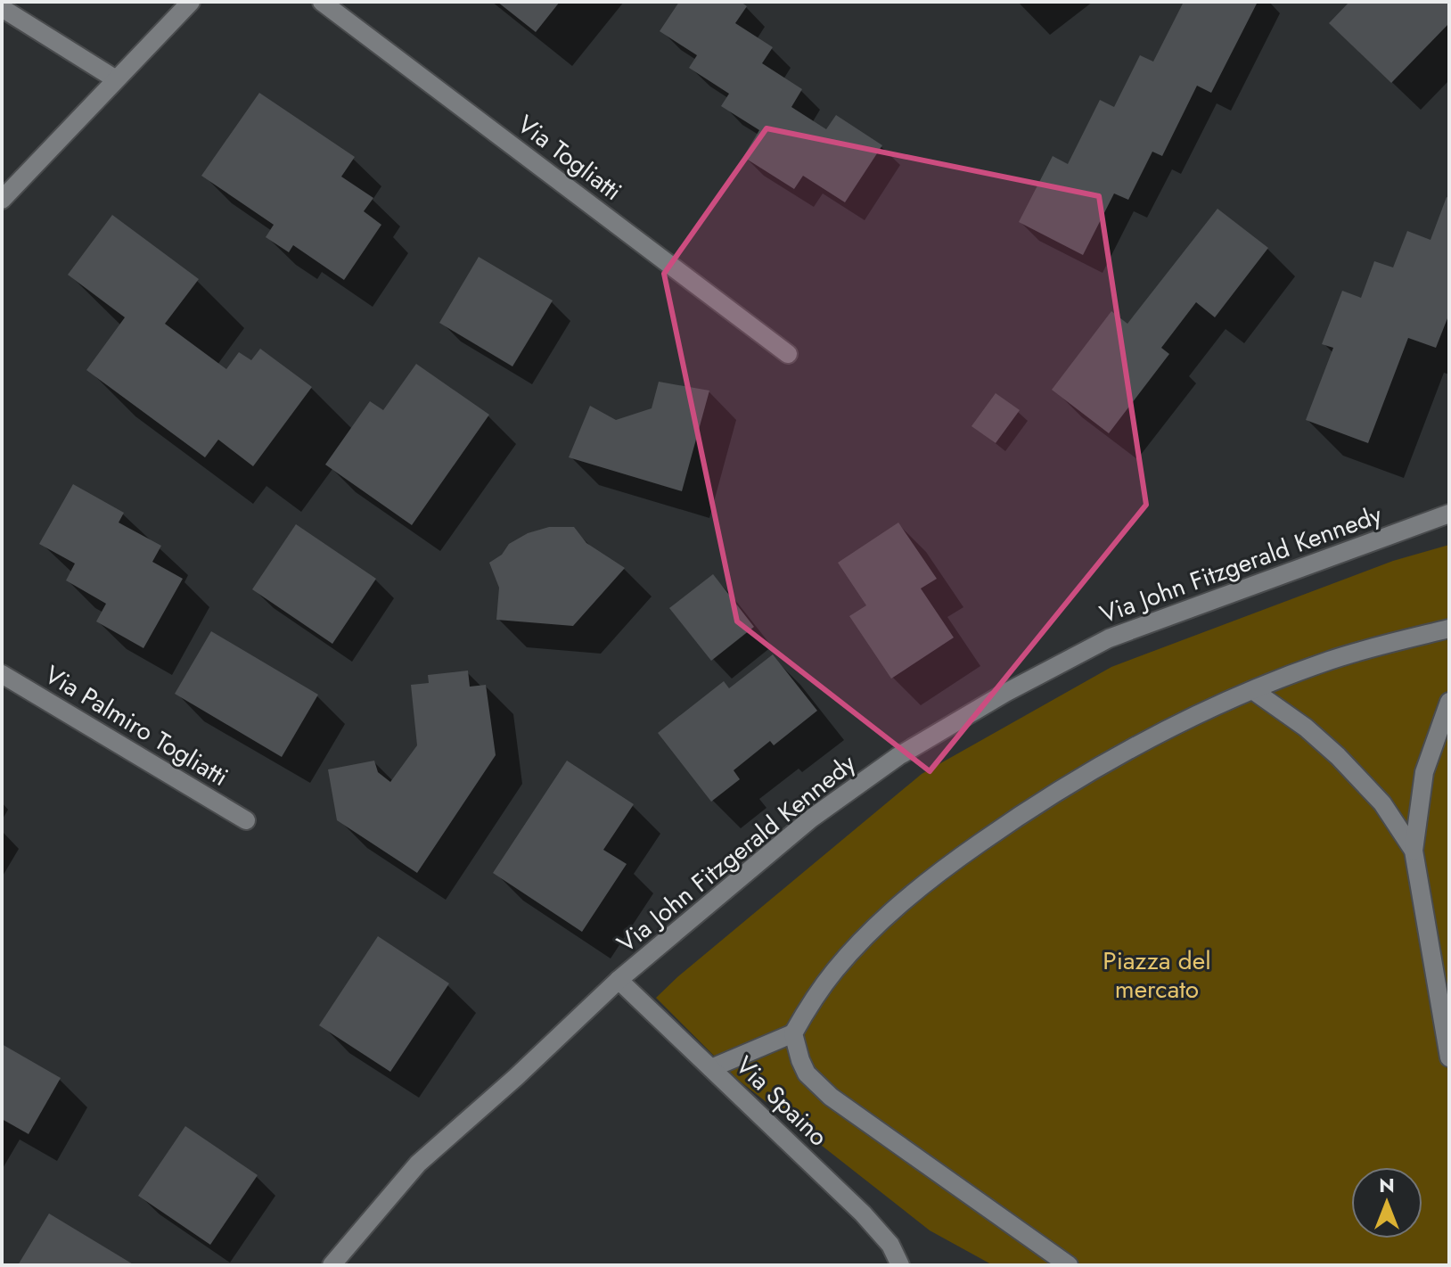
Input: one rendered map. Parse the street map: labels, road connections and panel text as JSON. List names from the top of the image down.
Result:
{
  "streets": {
    "street": [
      "Via Togliatti",
      "Via John Fitzgerald Kennedy",
      "Via Palmiro Togliatti",
      "Via Spaino"
    ]
  },
  "crossings": [
    ["Via John Fitzgerald Kennedy", "Via Spaino"]
  ],
  "parks": ["Piazza del mercato"],
  "north": "top"
}
